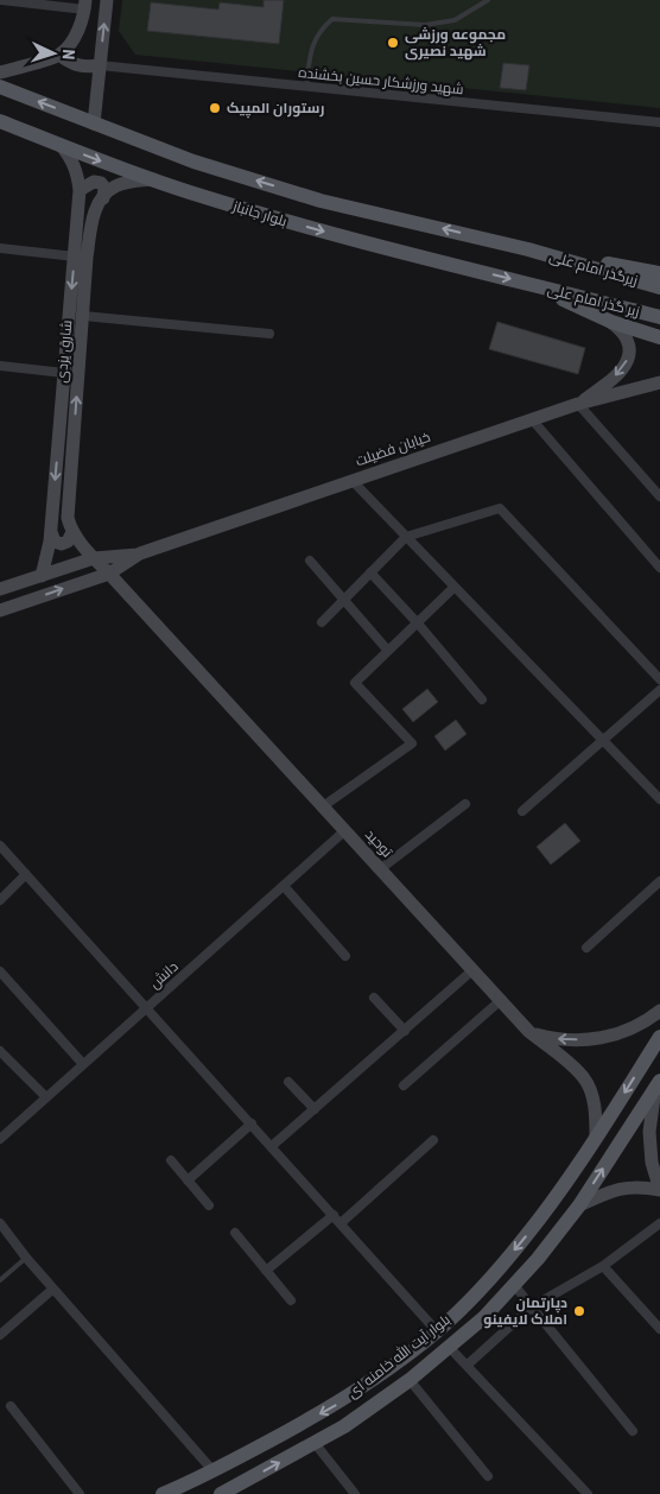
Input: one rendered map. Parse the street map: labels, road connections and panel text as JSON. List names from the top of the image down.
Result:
{
  "streets": {
    "main road": [
      "بلوار جانباز",
      "زیرگذر امام علی",
      "زیر گذر امام علی",
      "بلوار آیت الله خامنه ای"
    ],
    "street": [
      "شهید ورزشکار حسین بخشنده",
      "شارق یزدی",
      "خیابان فضیلت",
      "توحید",
      "دانش"
    ]
  },
  "crossings": [
    ["بلوار جانباز", "زیرگذر امام علی"],
    ["بلوار جانباز", "زیر گذر امام علی"],
    ["شارق یزدی", "خیابان فضیلت"],
    ["شارق یزدی", "توحید"],
    ["خیابان فضیلت", "توحید"],
    ["توحید", "دانش"],
    ["توحید", "بلوار آیت الله خامنه ای"]
  ],
  "places": ["مجموعه ورزشی شهید نصیری", "رستوران المپیک", "دپارتمان املاک لایفینو"],
  "north": "right"
}
